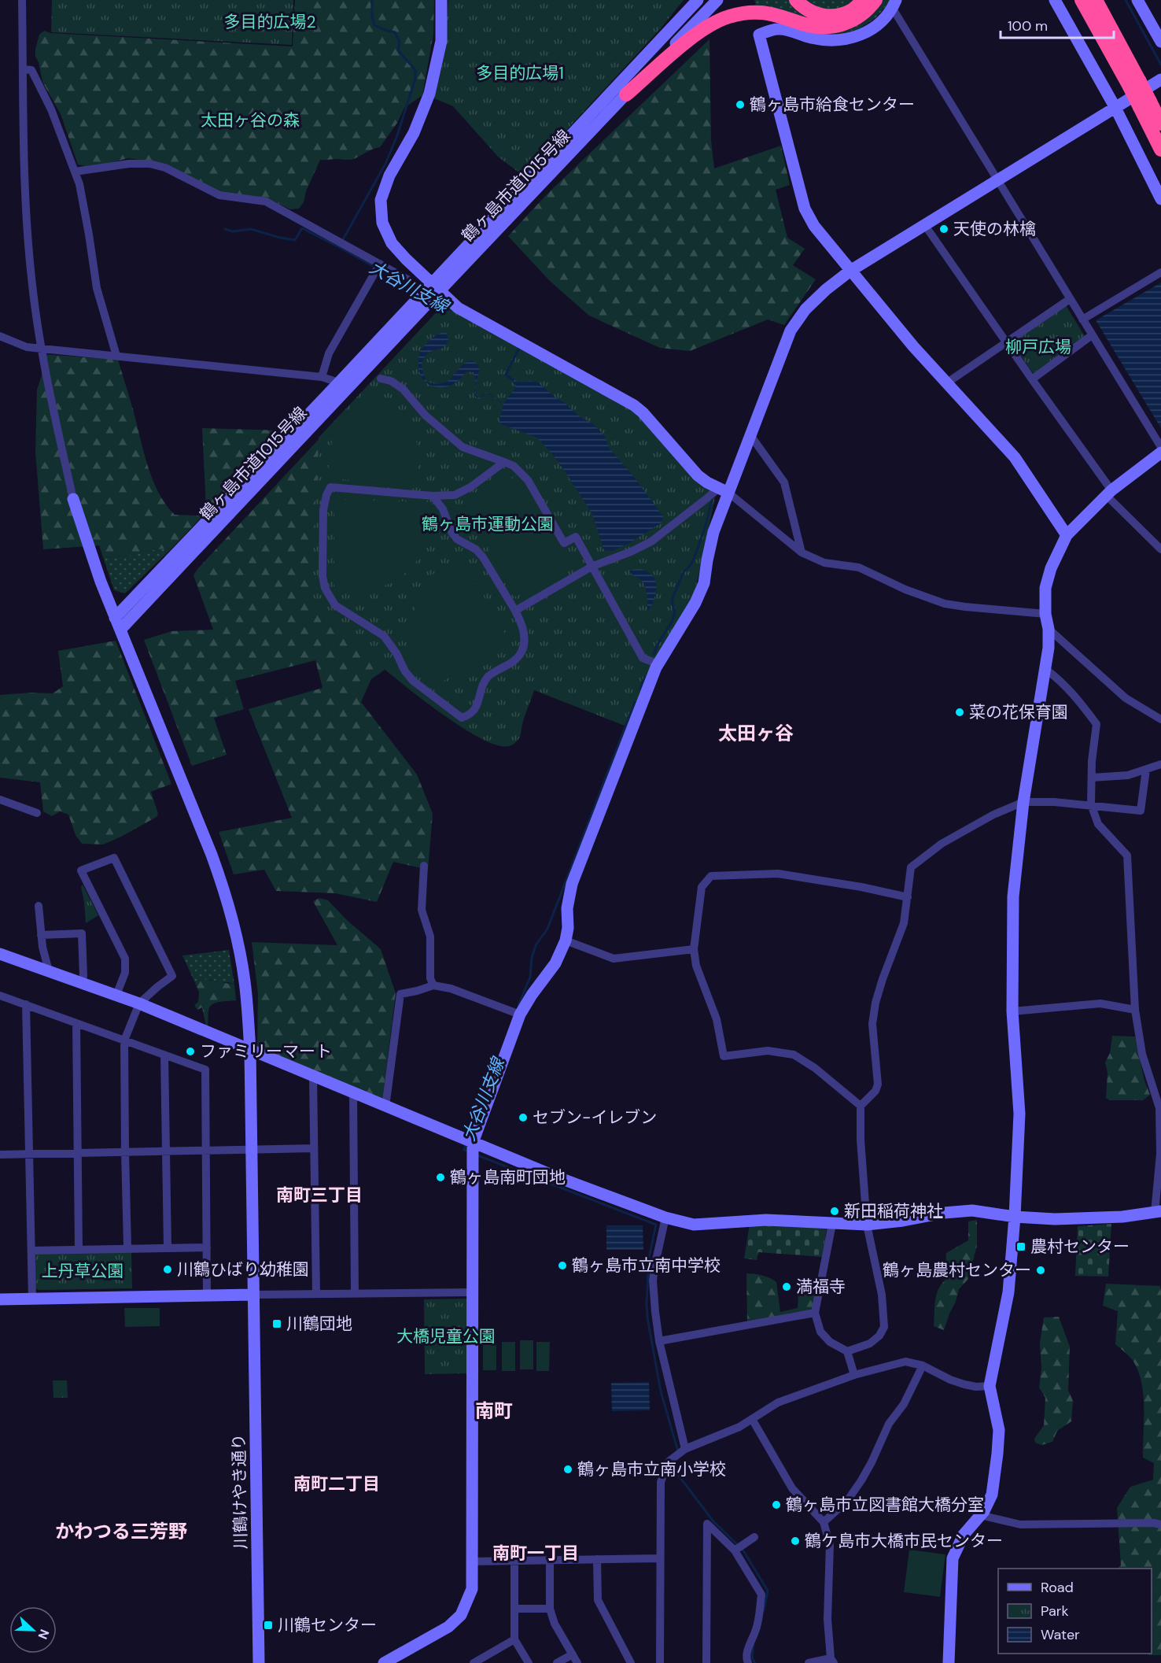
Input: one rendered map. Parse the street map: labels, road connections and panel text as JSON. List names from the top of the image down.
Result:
{
  "streets": {
    "street": ["鶴ヶ島市道1015号線", "川鶴けやき通り"]
  },
  "districts": [
    "太田ヶ谷",
    "南町三丁目",
    "南町",
    "南町二丁目",
    "かわつる三芳野",
    "南町一丁目"
  ],
  "water": ["大谷川支線"],
  "parks": [
    "多目的広場2",
    "多目的広場1",
    "太田ヶ谷の森",
    "柳戸広場",
    "鶴ヶ島市運動公園",
    "上丹草公園",
    "大橋児童公園"
  ],
  "places": {
    "other": [
      "鶴ヶ島市給食センター",
      "天使の林檎",
      "菜の花保育園",
      "ファミリーマート",
      "セブン-イレブン",
      "鶴ヶ島南町団地",
      "新田稲荷神社",
      "鶴ヶ島市立南中学校",
      "川鶴ひばり幼稚園",
      "鶴ヶ島農村センター",
      "満福寺",
      "鶴ヶ島市立南小学校",
      "鶴ヶ島市立図書館大橋分室",
      "鶴ケ島市大橋市民センター"
    ],
    "transit": ["農村センター", "川鶴団地", "川鶴センター"]
  },
  "legend": ["Road", "Park", "Water"],
  "scale_bar": "100 m",
  "north": "right"
}
